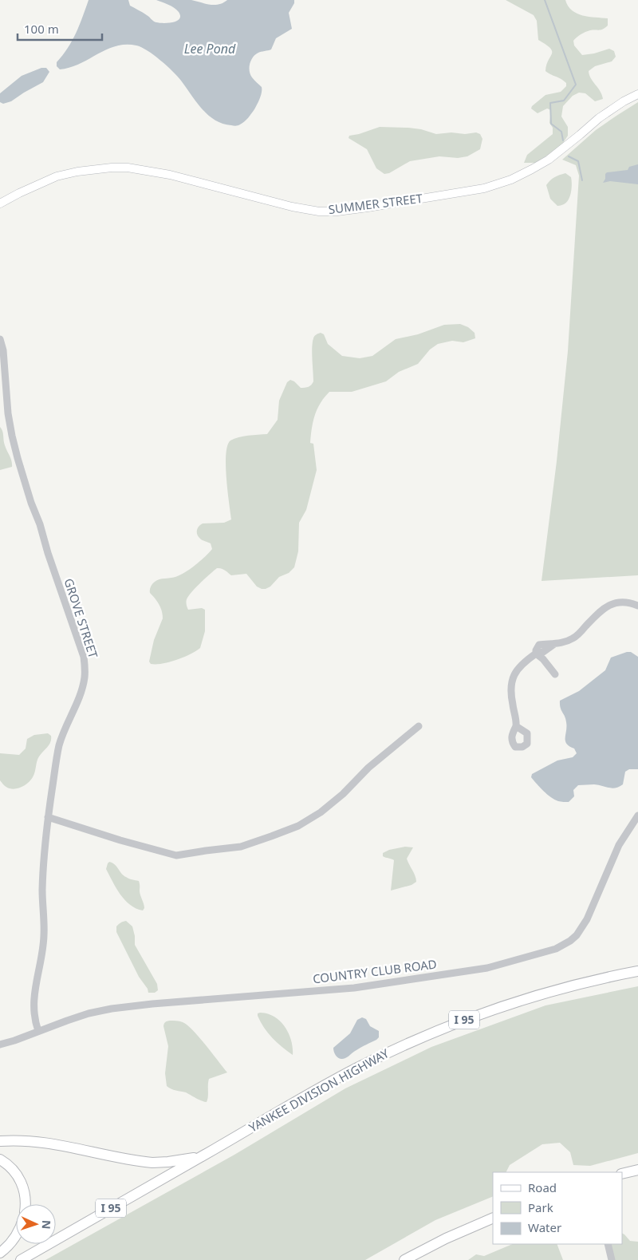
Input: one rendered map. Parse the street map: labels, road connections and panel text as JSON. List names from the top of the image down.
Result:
{
  "streets": {
    "highway": ["I 95", "YANKEE DIVISION HIGHWAY"],
    "main road": ["SUMMER STREET"],
    "street": ["GROVE STREET", "COUNTRY CLUB ROAD"]
  },
  "crossings": [
    ["GROVE STREET", "COUNTRY CLUB ROAD"]
  ],
  "water": ["Lee Pond"],
  "legend": ["Road", "Park", "Water"],
  "scale_bar": "100 m",
  "north": "right"
}
